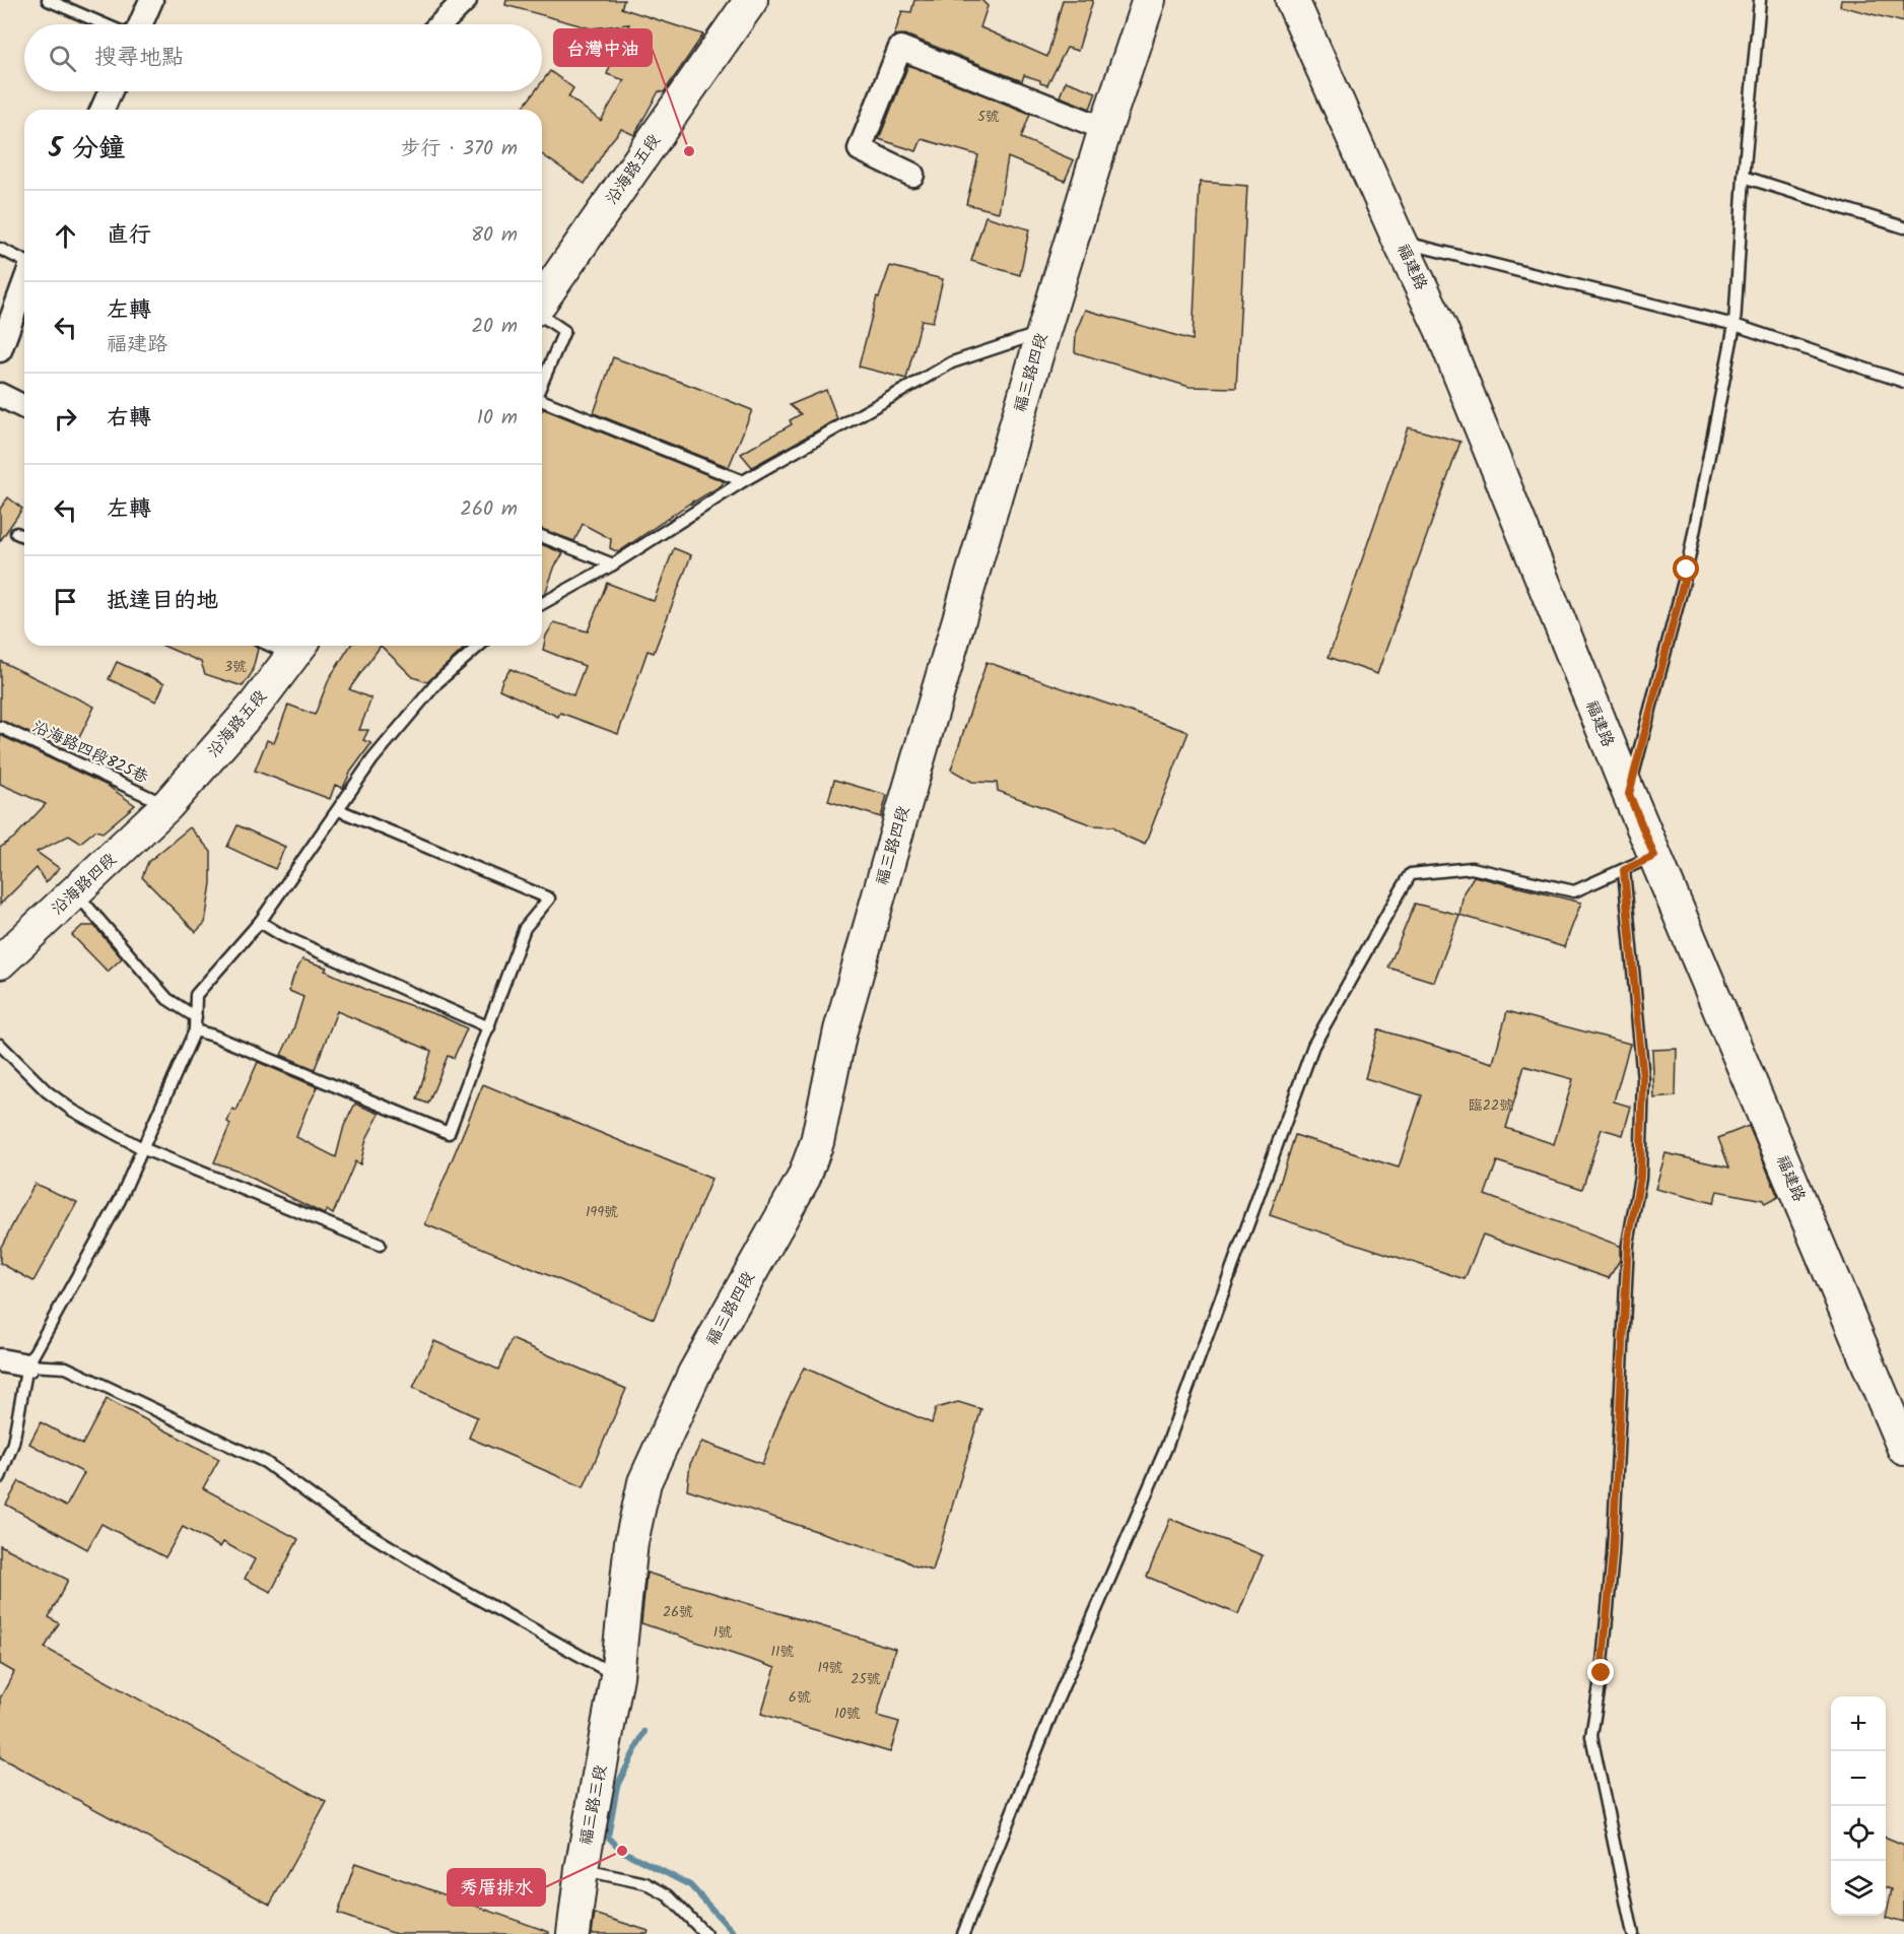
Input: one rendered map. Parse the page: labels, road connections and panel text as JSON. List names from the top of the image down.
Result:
{
  "streets": {
    "street": [
      "沿海路五段",
      "福建路",
      "福三路四段",
      "沿海路四段",
      "福三路三段"
    ],
    "lane": ["沿海路四段825巷"]
  },
  "crossings": [
    ["沿海路五段", "沿海路四段825巷"],
    ["沿海路五段", "沿海路四段"],
    ["福三路四段", "福三路三段"],
    ["沿海路四段825巷", "沿海路四段"]
  ],
  "places": ["台灣中油", "秀厝排水"],
  "house_numbers": [
    "5號",
    "3號",
    "臨22號",
    "199號",
    "26號",
    "1號",
    "11號",
    "19號",
    "25號",
    "6號",
    "10號"
  ],
  "page": {
    "search": "搜尋地點",
    "heading": ["5 分鐘", "步行 · 370 m"],
    "list": [
      ["直行", "80 m"],
      ["左轉", "福建路", "20 m"],
      ["右轉", "10 m"],
      ["左轉", "260 m"],
      "抵達目的地"
    ],
    "map_buttons": ["+", "−"]
  }
}
